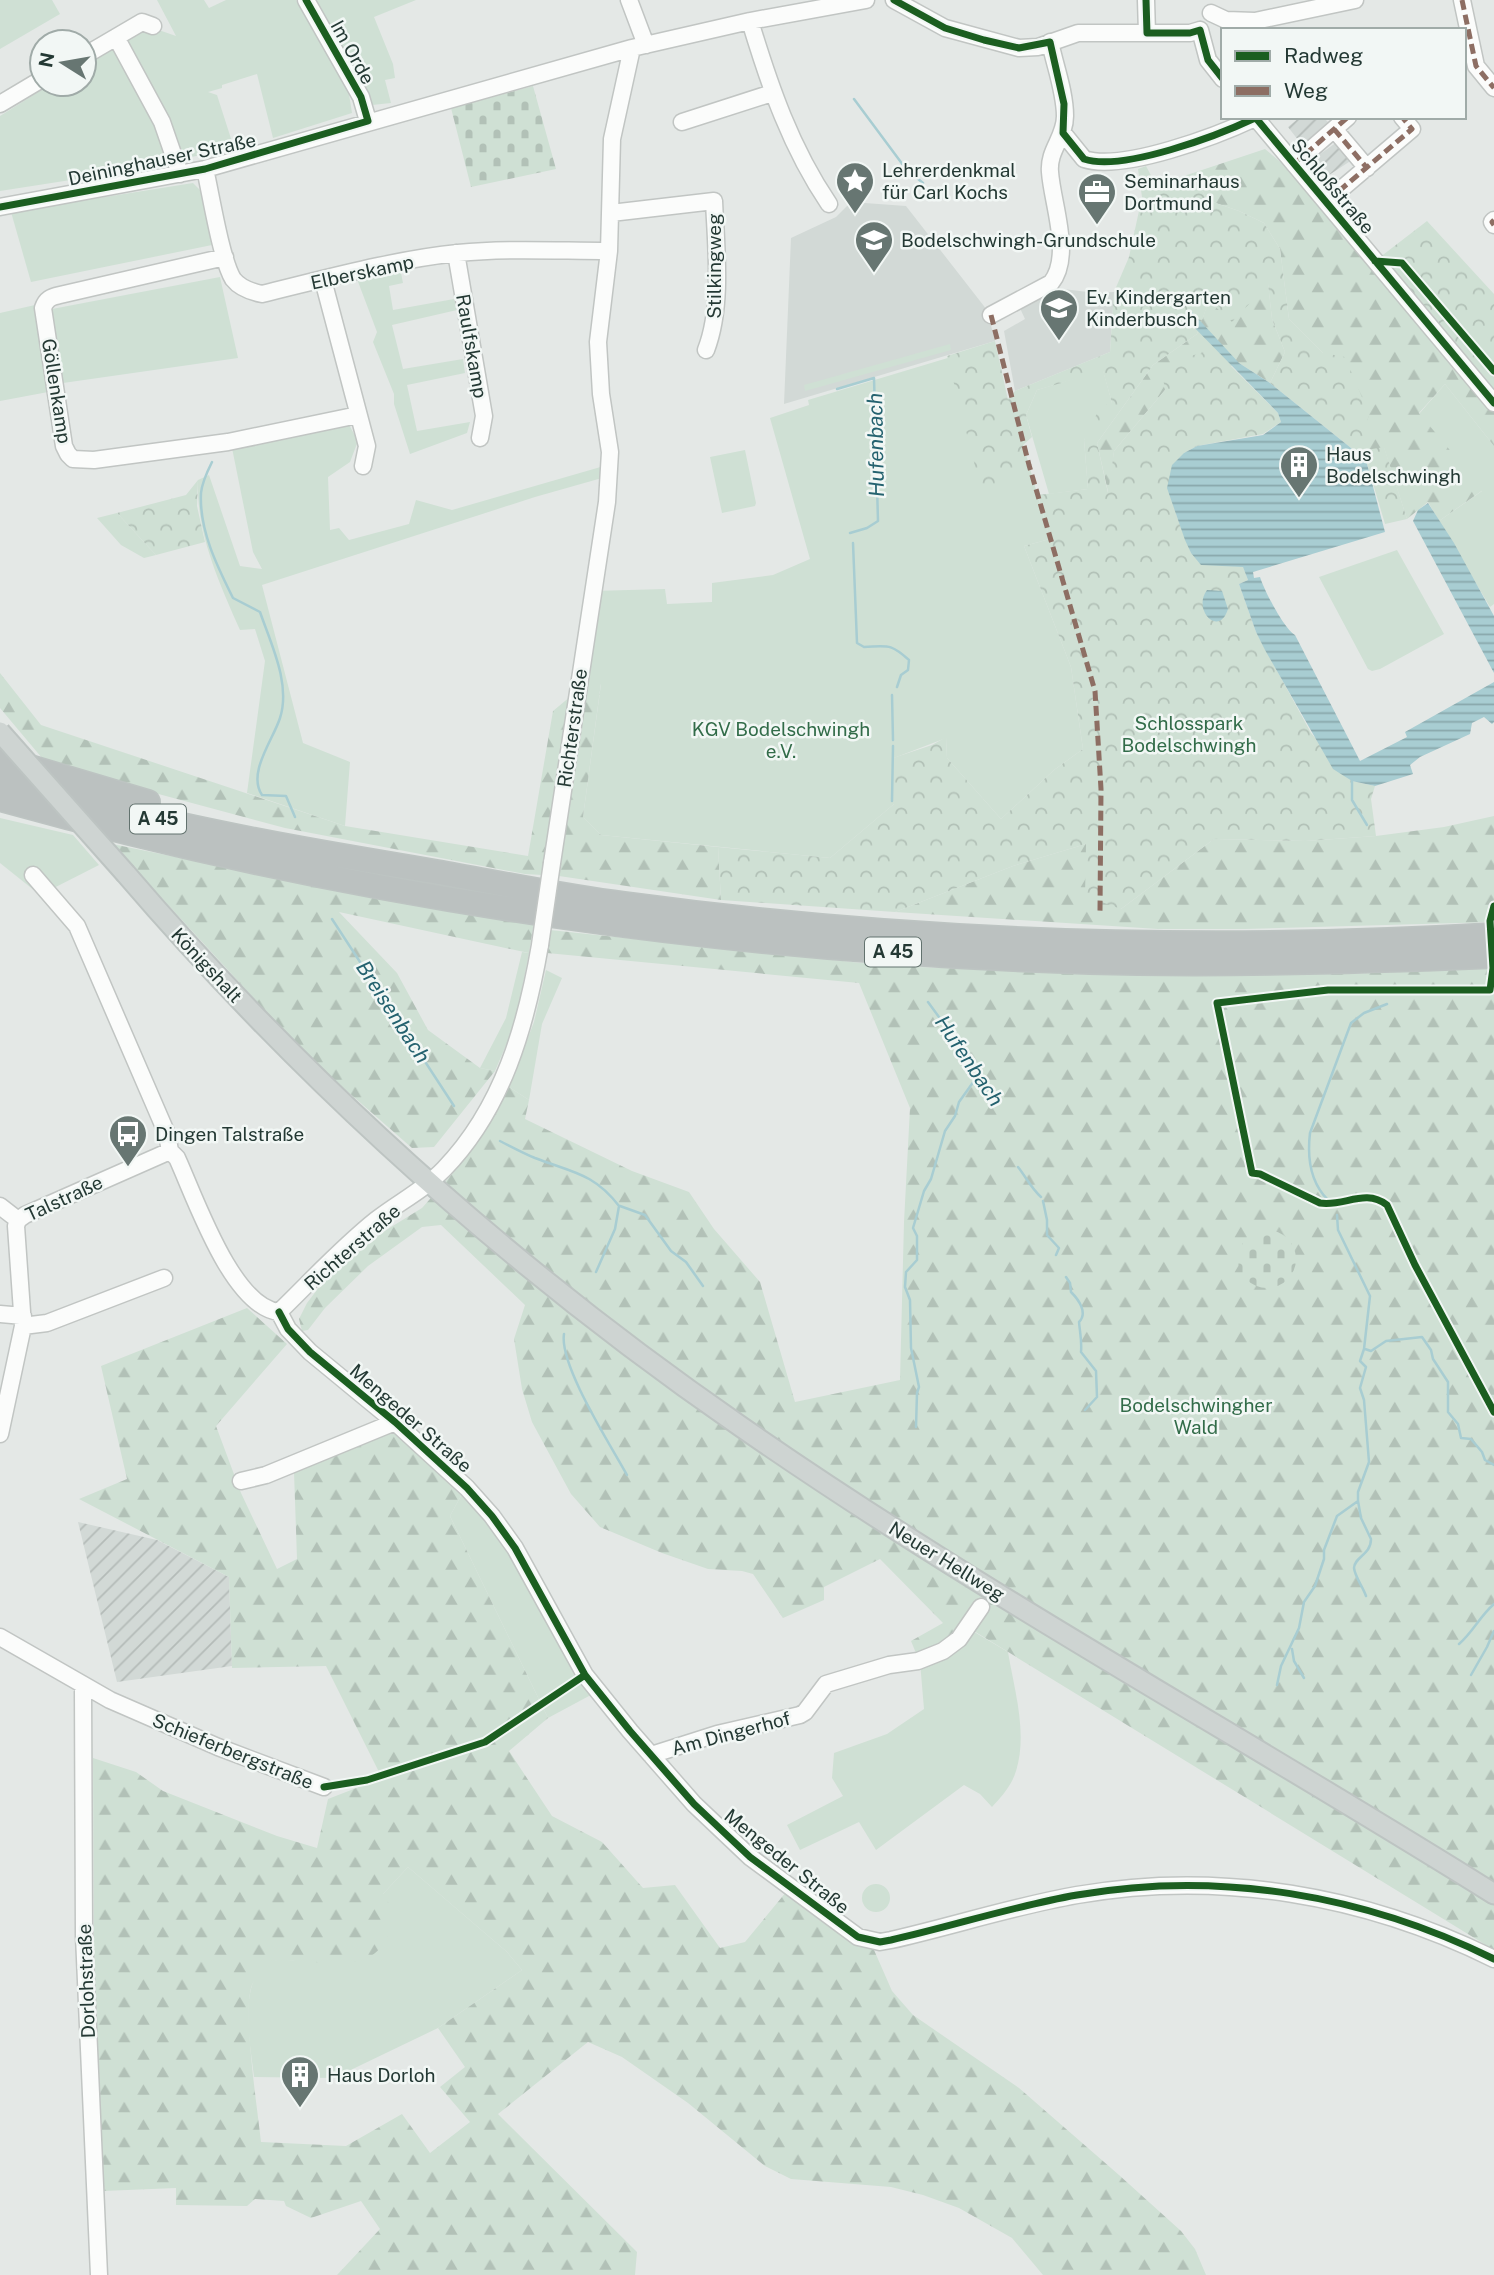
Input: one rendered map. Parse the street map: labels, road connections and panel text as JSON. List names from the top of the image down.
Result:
{
  "streets": {
    "highway": ["A 45"],
    "main road": ["Königshalt", "Neuer Hellweg"],
    "street": [
      "Im Orde",
      "Deininghauser Straße",
      "Schloßstraße",
      "Stilkingweg",
      "Elberskamp",
      "Raulfskamp",
      "Göllenkamp",
      "Richterstraße",
      "Talstraße",
      "Mengeder Straße",
      "Am Dingerhof",
      "Schieferbergstraße",
      "Dorlohstraße"
    ]
  },
  "crossings": [
    ["Im Orde", "Deininghauser Straße"],
    ["Deininghauser Straße", "Elberskamp"],
    ["Deininghauser Straße", "Richterstraße"],
    ["Stilkingweg", "Richterstraße"],
    ["Elberskamp", "Raulfskamp"],
    ["Elberskamp", "Göllenkamp"],
    ["Elberskamp", "Richterstraße"],
    ["Richterstraße", "Königshalt"],
    ["Richterstraße", "Mengeder Straße"],
    ["Richterstraße", "Neuer Hellweg"],
    ["Königshalt", "Neuer Hellweg"],
    ["Talstraße", "Mengeder Straße"],
    ["Mengeder Straße", "Am Dingerhof"],
    ["Schieferbergstraße", "Dorlohstraße"]
  ],
  "water": ["Hufenbach", "Breisenbach"],
  "parks": ["Schlosspark Bodelschwingh", "KGV Bodelschwingh e.V.", "Bodelschwingher Wald"],
  "places": {
    "place": ["Lehrerdenkmal für Carl Kochs"],
    "office": ["Seminarhaus Dortmund"],
    "school or university": ["Bodelschwingh-Grundschule", "Ev. Kindergarten Kinderbusch"],
    "building": ["Haus Bodelschwingh", "Haus Dorloh"],
    "bus stop": ["Dingen Talstraße"]
  },
  "legend": ["Radweg", "Weg"],
  "north": "left"
}
